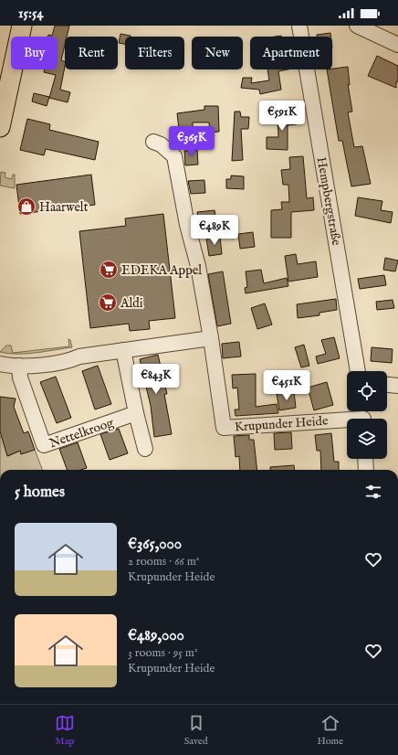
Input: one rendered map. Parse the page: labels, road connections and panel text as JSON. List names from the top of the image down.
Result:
{
  "streets": {
    "street": ["Hempbergstraße", "Krupunder Heide", "Nettelkroog"]
  },
  "places": {
    "shop": ["Haarwelt"],
    "supermarket": ["EDEKA Appel", "Aldi"]
  },
  "page": {
    "status": "15:54",
    "chip": [
      "Buy",
      "Rent",
      "Filters",
      "New",
      "Apartment"
    ],
    "price": [
      "€591K",
      "€365K",
      "€489K",
      "€843K",
      "€451K"
    ],
    "heading": "5 homes",
    "list": [
      {
        "name": "€365,000",
        "note": "2 rooms · 66 m² · Krupunder Heide"
      },
      {
        "name": "€489,000",
        "note": "3 rooms · 95 m² · Krupunder Heide"
      }
    ],
    "tabs": ["Map", "Saved", "Home"]
  }
}
